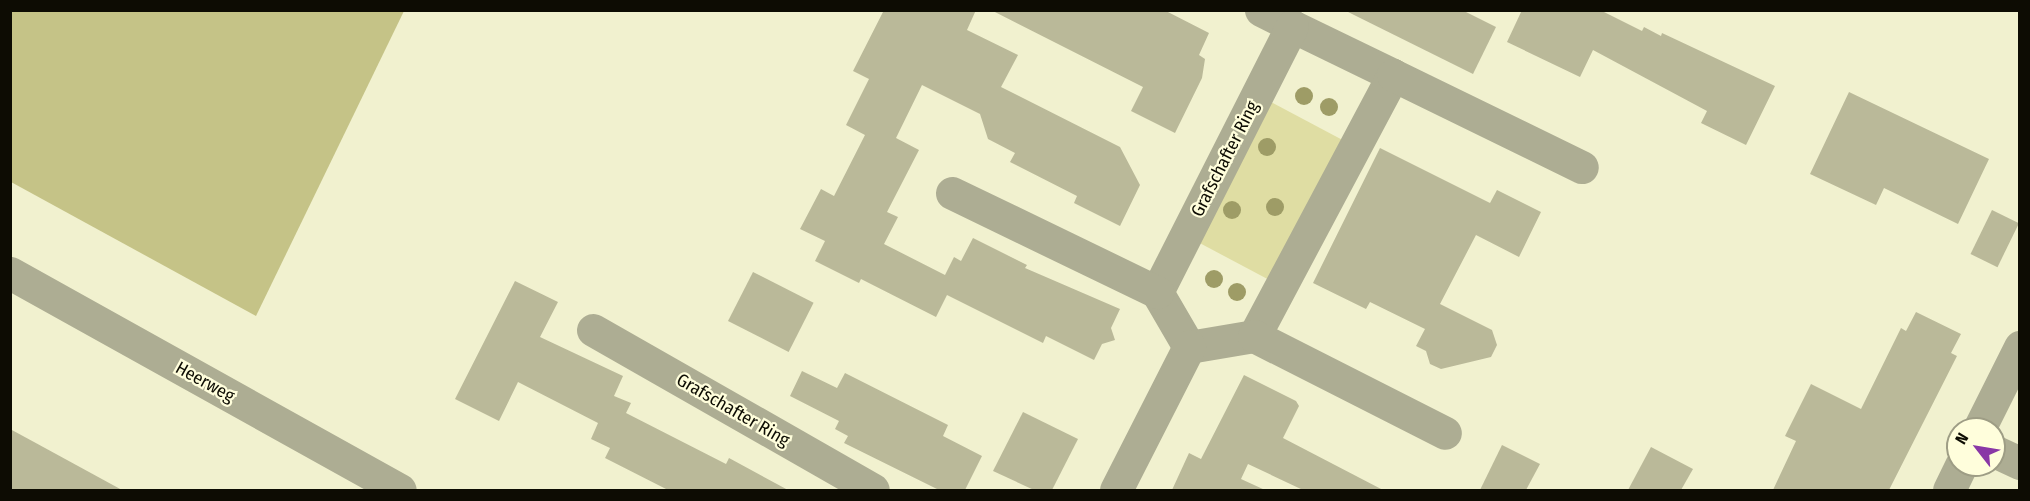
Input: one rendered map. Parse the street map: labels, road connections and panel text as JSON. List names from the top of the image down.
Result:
{
  "streets": {
    "street": ["Grafschafter Ring", "Heerweg"]
  },
  "north": "top left"
}
